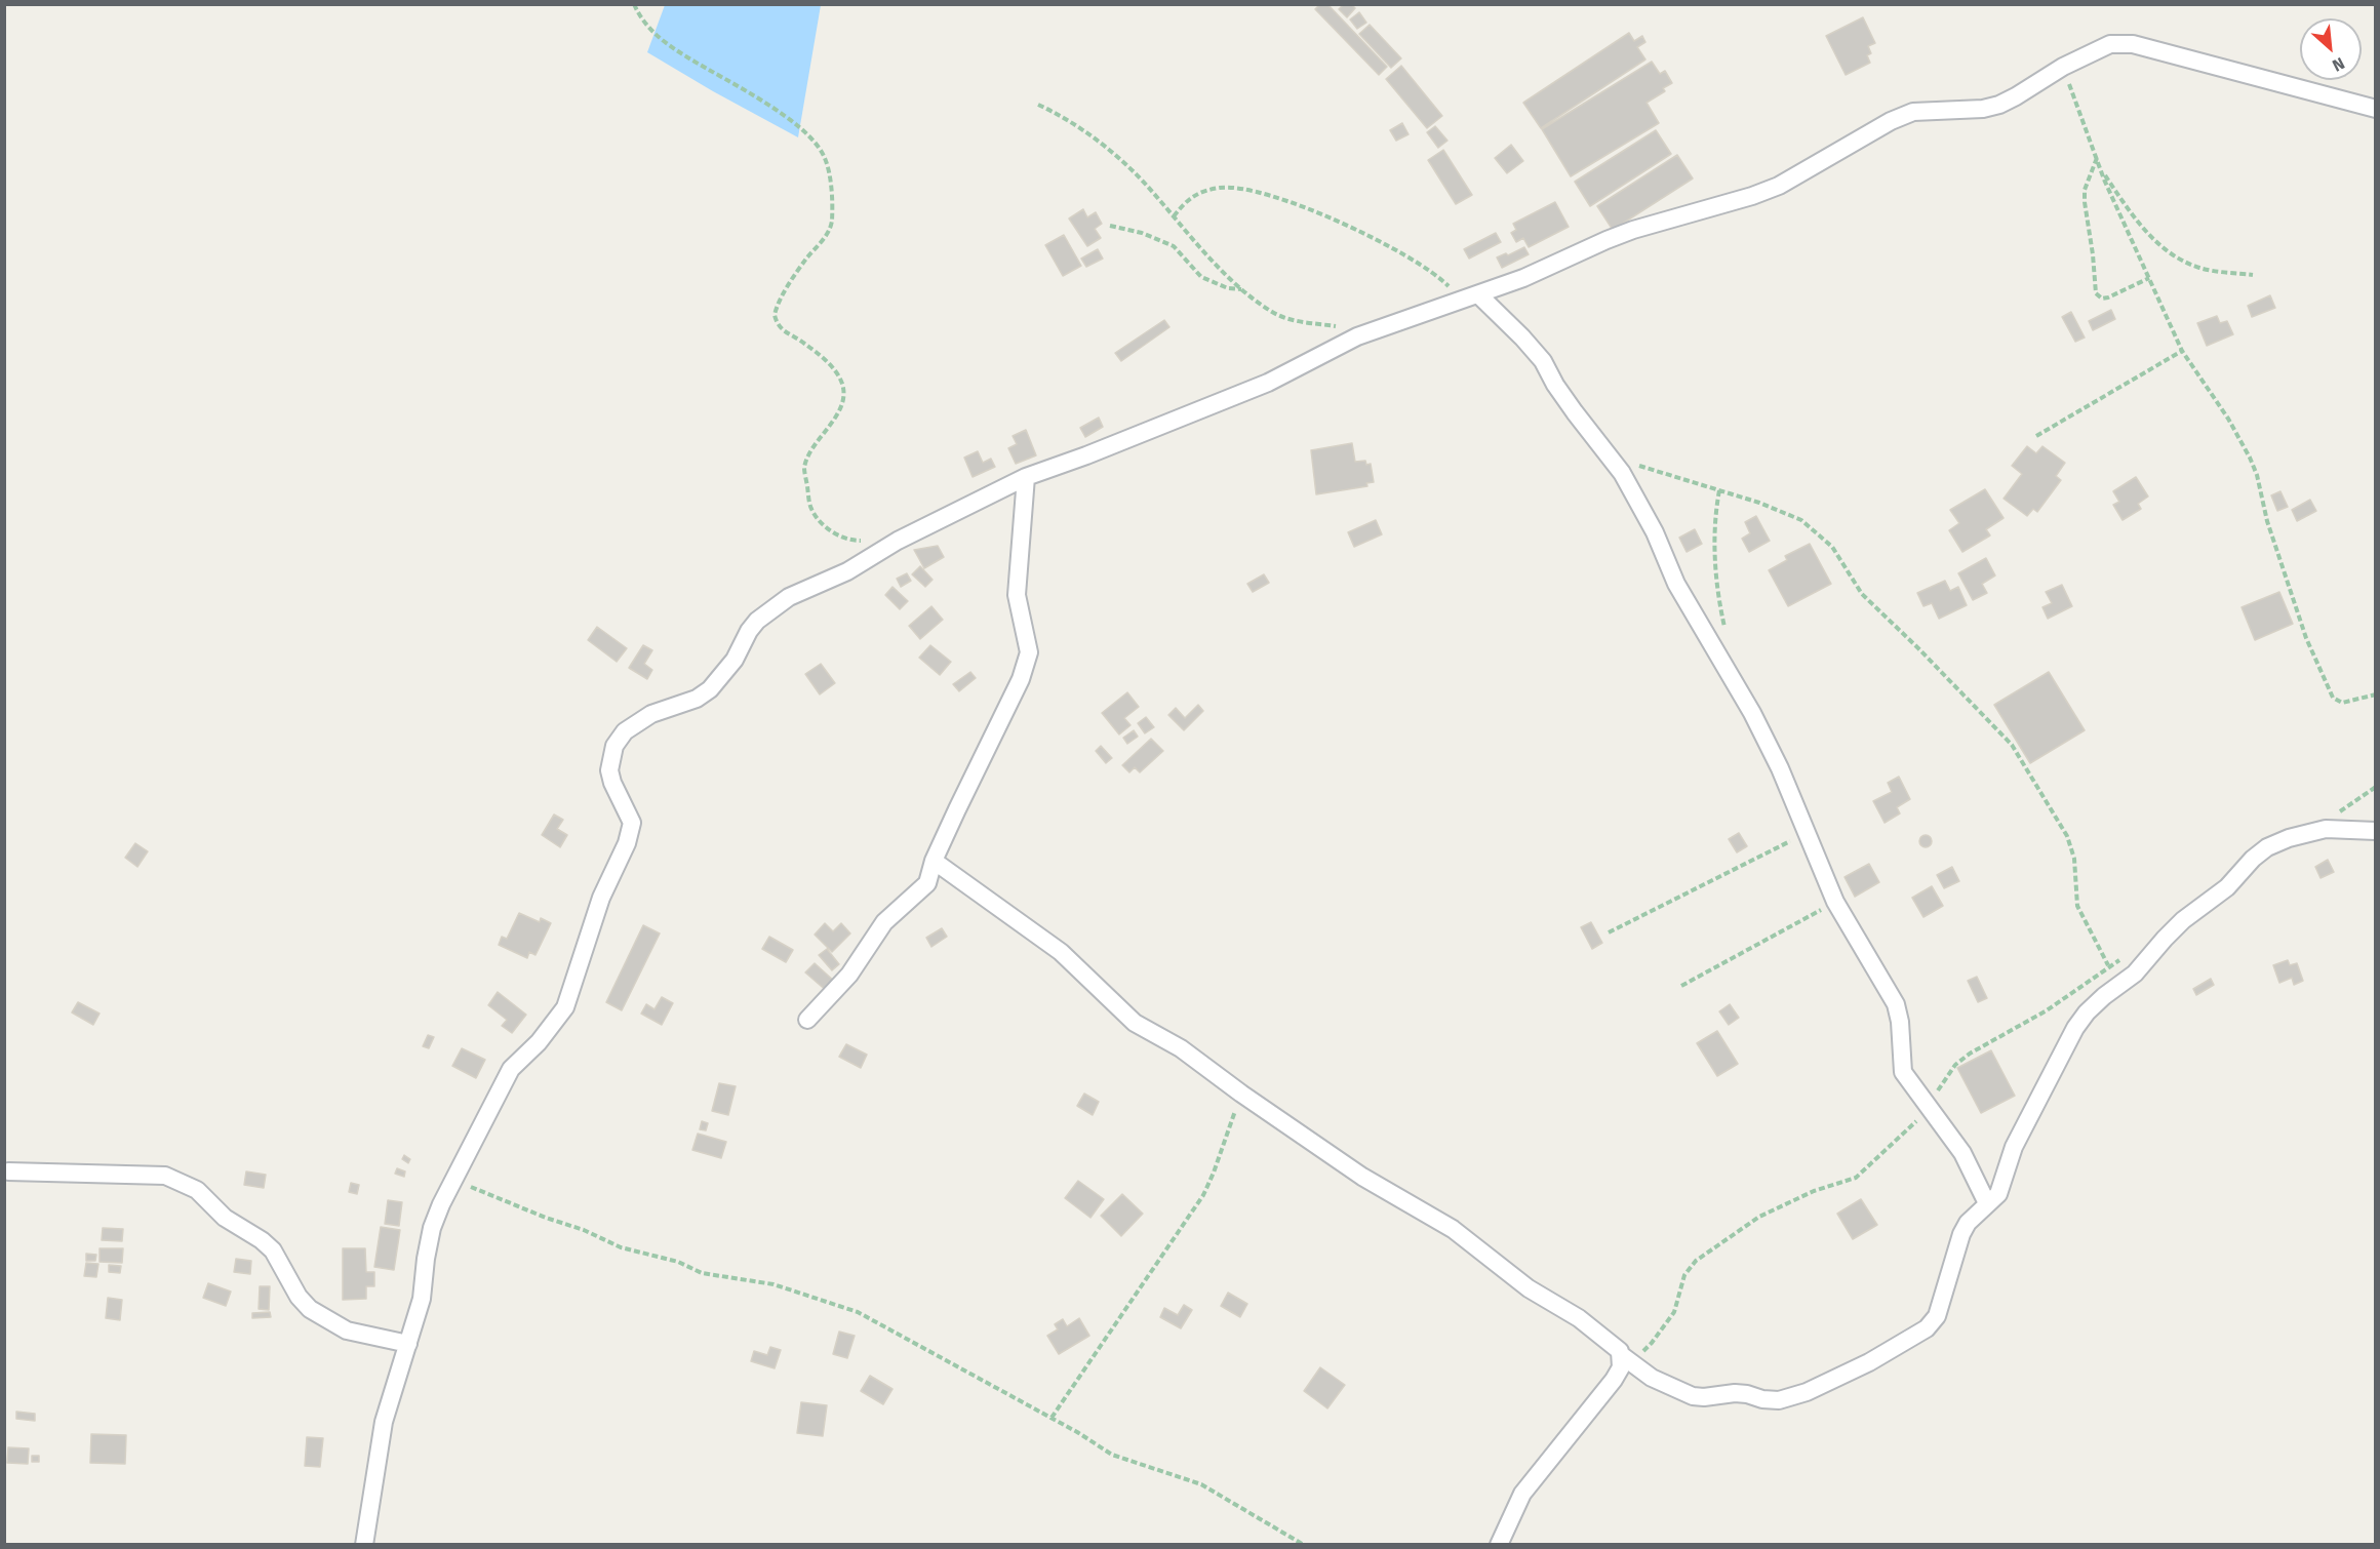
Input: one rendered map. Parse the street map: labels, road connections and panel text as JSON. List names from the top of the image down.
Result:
{
  "north": "bottom right"
}
